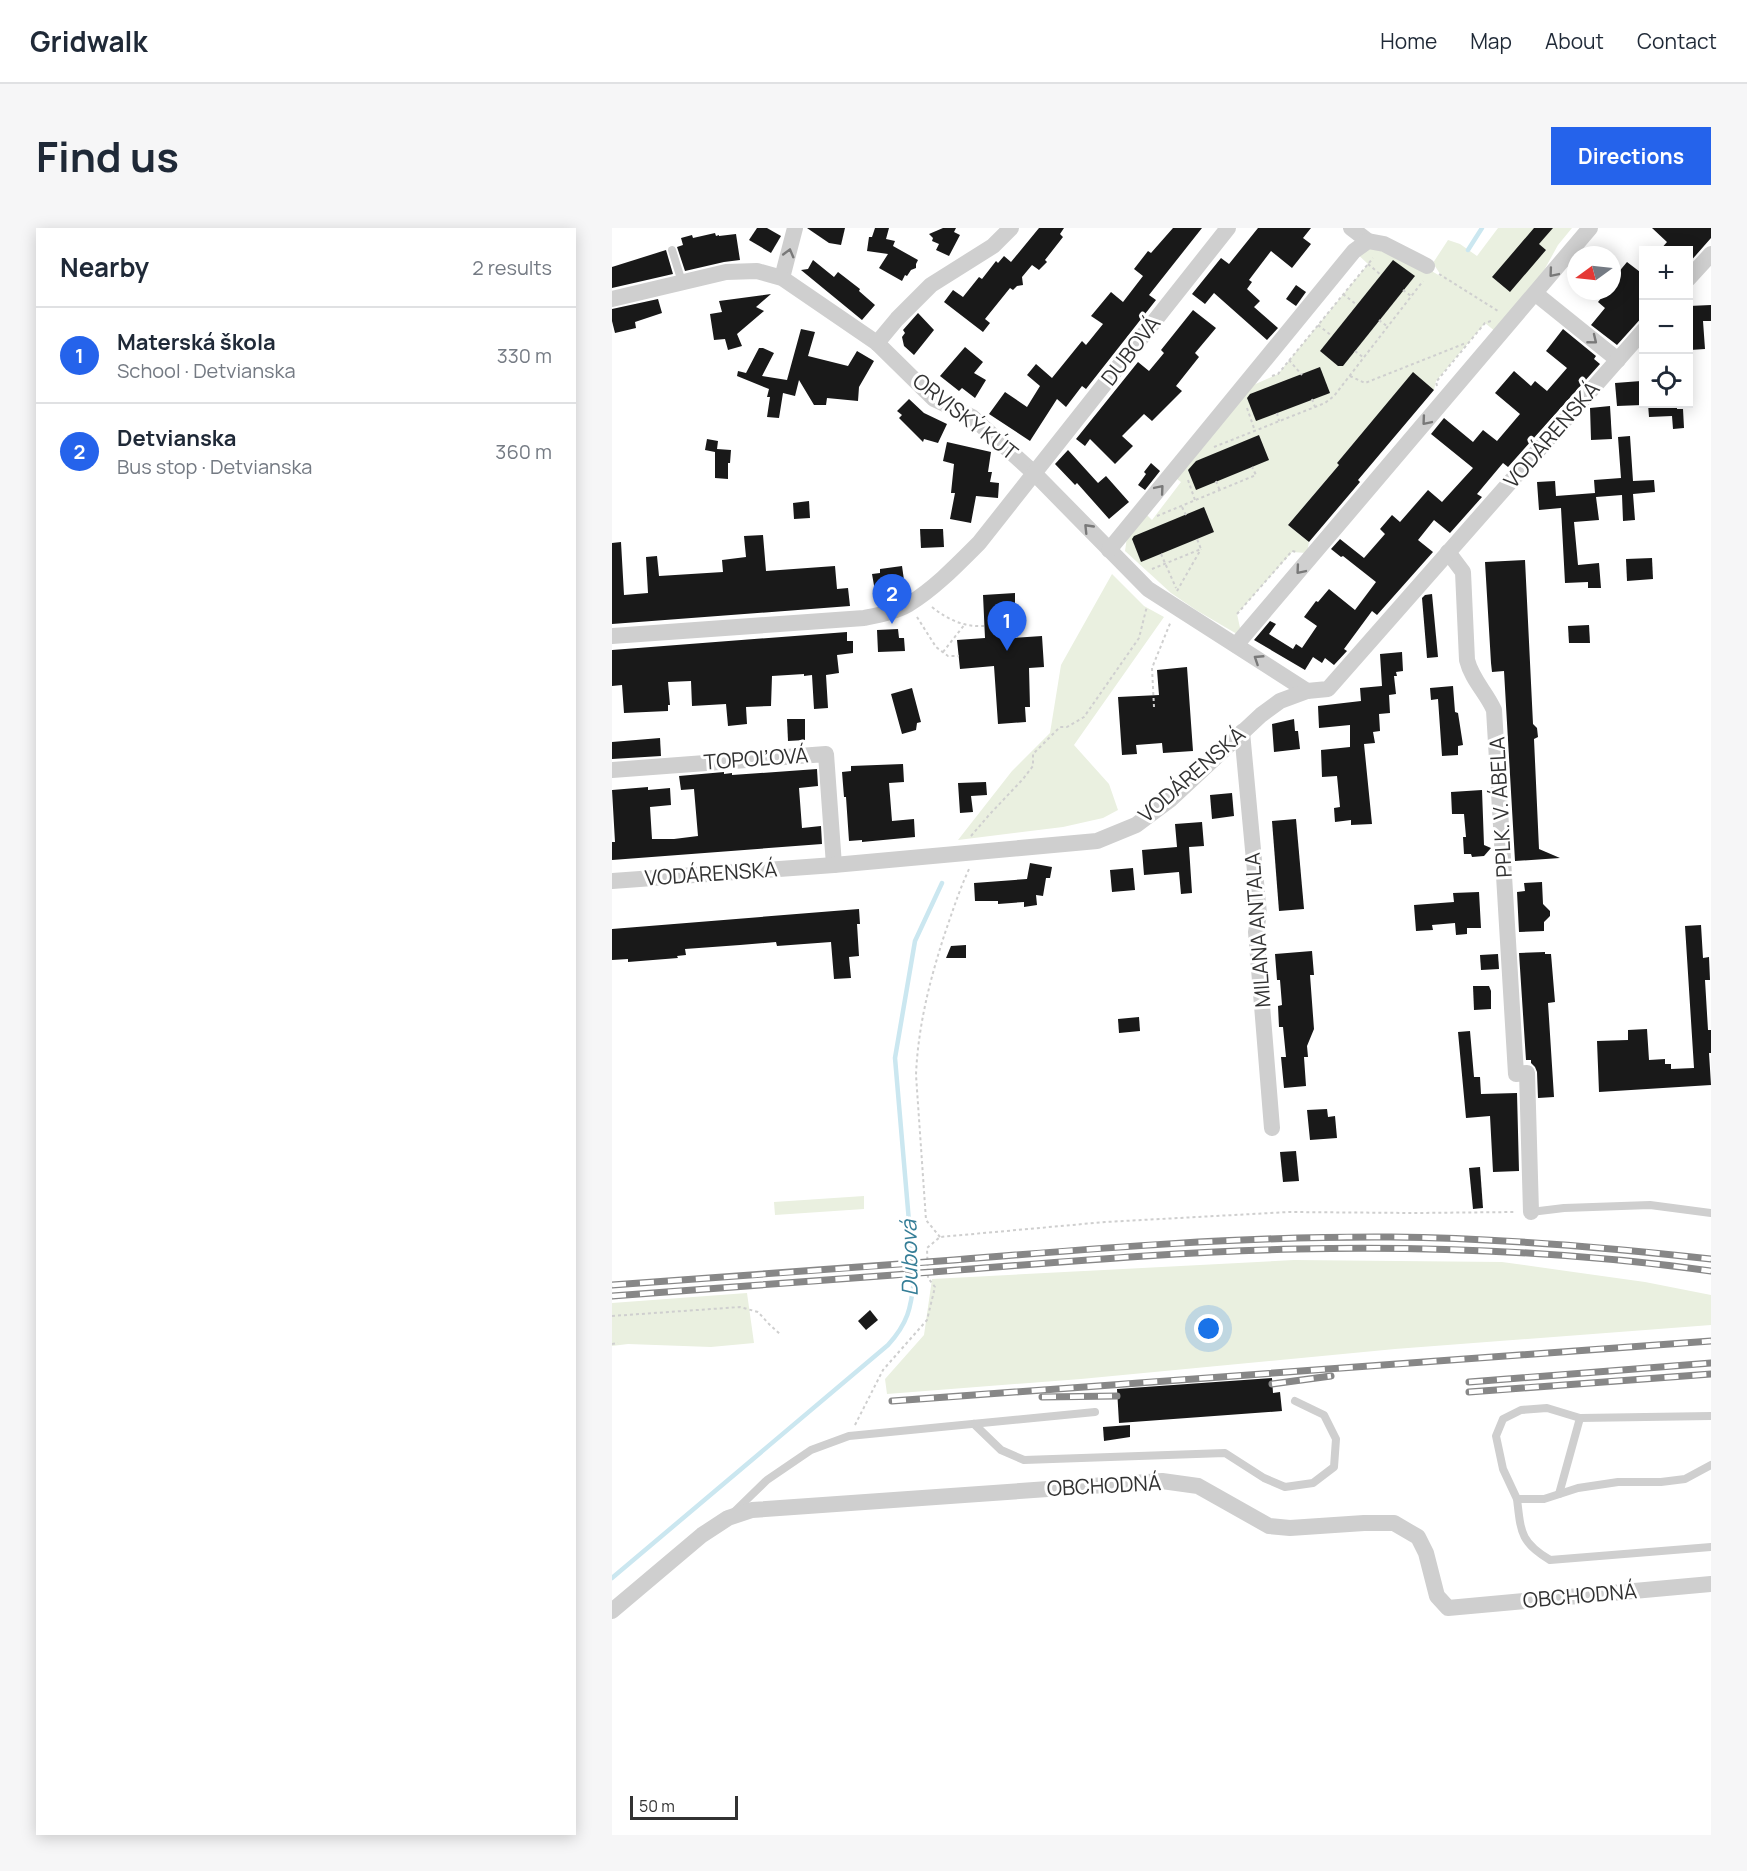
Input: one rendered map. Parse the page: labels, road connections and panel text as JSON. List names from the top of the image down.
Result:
{
  "streets": {
    "street": [
      "DUBOVÁ",
      "ORVISKÝ KÚT",
      "VODÁRENSKÁ",
      "TOPOĽOVÁ",
      "PPLK. V. ÁBELA",
      "MILANA ANTALA",
      "OBCHODNÁ"
    ]
  },
  "crossings": [
    ["DUBOVÁ", "ORVISKÝ KÚT"],
    ["ORVISKÝ KÚT", "VODÁRENSKÁ"],
    ["VODÁRENSKÁ", "TOPOĽOVÁ"],
    ["VODÁRENSKÁ", "PPLK. V. ÁBELA"],
    ["VODÁRENSKÁ", "MILANA ANTALA"]
  ],
  "water": ["Dubová"],
  "scale_bar": "50 m",
  "north": "left",
  "page": {
    "header": "Gridwalk",
    "nav": [
      "Home",
      "Map",
      "About",
      "Contact"
    ],
    "title": "Find us",
    "buttons": "Directions",
    "heading": ["Nearby", "2 results"],
    "map_buttons": ["+", "−"],
    "list": [
      {
        "mark": "1",
        "name": "Materská škola",
        "note": "School · Detvianska",
        "value": "330 m"
      },
      {
        "mark": "2",
        "name": "Detvianska",
        "note": "Bus stop · Detvianska",
        "value": "360 m"
      }
    ],
    "pins": ["2", "1"],
    "scale": "50 m"
  }
}
